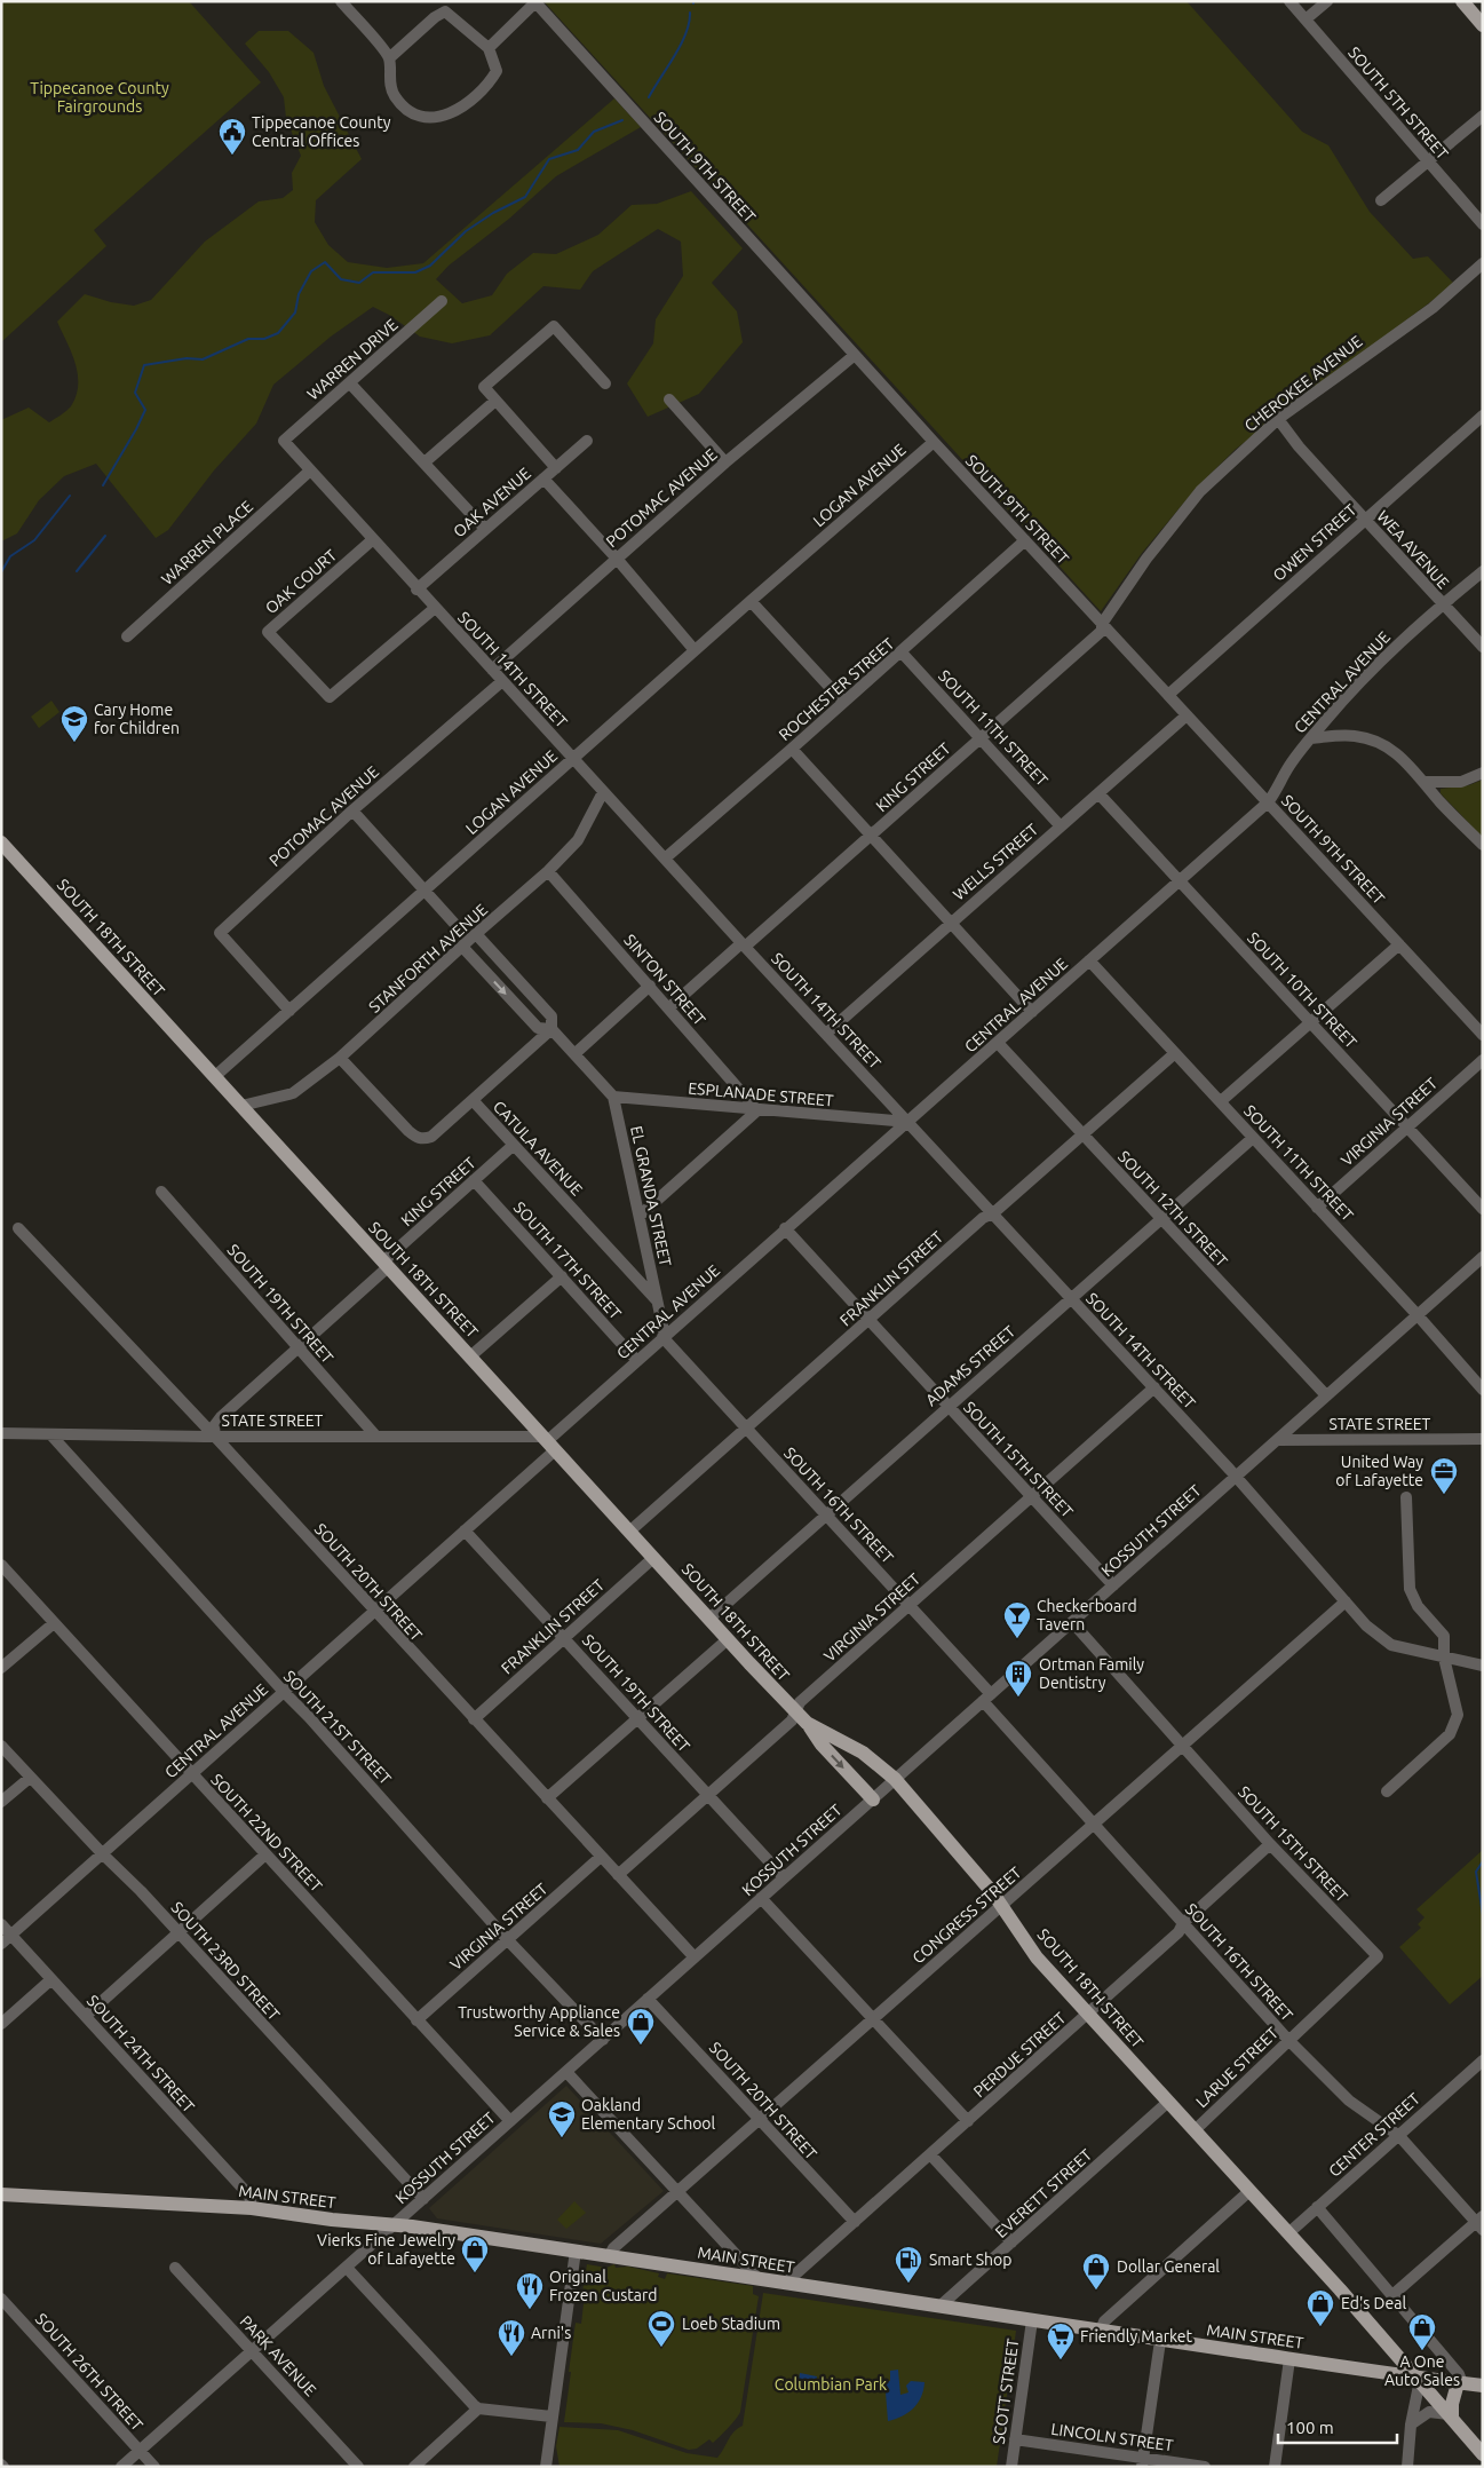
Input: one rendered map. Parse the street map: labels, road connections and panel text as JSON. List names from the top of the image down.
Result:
{
  "streets": {
    "main road": ["SOUTH 18TH STREET", "MAIN STREET"],
    "street": [
      "SOUTH 5TH STREET",
      "SOUTH 9TH STREET",
      "WARREN DRIVE",
      "CHEROKEE AVENUE",
      "LOGAN AVENUE",
      "POTOMAC AVENUE",
      "OAK AVENUE",
      "WARREN PLACE",
      "OWEN STREET",
      "WEA AVENUE",
      "OAK COURT",
      "SOUTH 14TH STREET",
      "CENTRAL AVENUE",
      "ROCHESTER STREET",
      "SOUTH 11TH STREET",
      "KING STREET",
      "WELLS STREET",
      "STANFORTH AVENUE",
      "SINTON STREET",
      "SOUTH 10TH STREET",
      "ESPLANADE STREET",
      "VIRGINIA STREET",
      "CATULA AVENUE",
      "EL GRANDA STREET",
      "SOUTH 12TH STREET",
      "SOUTH 17TH STREET",
      "FRANKLIN STREET",
      "SOUTH 19TH STREET",
      "ADAMS STREET",
      "STATE STREET",
      "SOUTH 15TH STREET",
      "SOUTH 16TH STREET",
      "KOSSUTH STREET",
      "SOUTH 20TH STREET",
      "SOUTH 21ST STREET",
      "SOUTH 22ND STREET",
      "CONGRESS STREET",
      "SOUTH 23RD STREET",
      "SOUTH 24TH STREET",
      "PERDUE STREET",
      "LARUE STREET",
      "CENTER STREET",
      "EVERETT STREET",
      "PARK AVENUE",
      "SOUTH 26TH STREET",
      "SCOTT STREET",
      "LINCOLN STREET"
    ]
  },
  "crossings": [
    ["SOUTH 9TH STREET", "CHEROKEE AVENUE"],
    ["SOUTH 9TH STREET", "LOGAN AVENUE"],
    ["SOUTH 9TH STREET", "POTOMAC AVENUE"],
    ["SOUTH 9TH STREET", "OWEN STREET"],
    ["SOUTH 9TH STREET", "CENTRAL AVENUE"],
    ["SOUTH 9TH STREET", "ROCHESTER STREET"],
    ["SOUTH 9TH STREET", "KING STREET"],
    ["SOUTH 9TH STREET", "WELLS STREET"],
    ["WARREN DRIVE", "SOUTH 14TH STREET"],
    ["CHEROKEE AVENUE", "WEA AVENUE"],
    ["CHEROKEE AVENUE", "KING STREET"],
    ["LOGAN AVENUE", "POTOMAC AVENUE"],
    ["LOGAN AVENUE", "SOUTH 14TH STREET"],
    ["LOGAN AVENUE", "SOUTH 18TH STREET"],
    ["POTOMAC AVENUE", "SOUTH 14TH STREET"],
    ["OAK AVENUE", "SOUTH 14TH STREET"],
    ["WARREN PLACE", "SOUTH 14TH STREET"],
    ["OWEN STREET", "WEA AVENUE"],
    ["WEA AVENUE", "CENTRAL AVENUE"],
    ["OAK COURT", "SOUTH 14TH STREET"],
    ["SOUTH 14TH STREET", "CENTRAL AVENUE"],
    ["SOUTH 14TH STREET", "ROCHESTER STREET"],
    ["SOUTH 14TH STREET", "KING STREET"],
    ["SOUTH 14TH STREET", "WELLS STREET"],
    ["SOUTH 14TH STREET", "STANFORTH AVENUE"],
    ["SOUTH 14TH STREET", "ESPLANADE STREET"],
    ["SOUTH 14TH STREET", "VIRGINIA STREET"],
    ["SOUTH 14TH STREET", "FRANKLIN STREET"],
    ["SOUTH 14TH STREET", "ADAMS STREET"],
    ["SOUTH 14TH STREET", "KOSSUTH STREET"],
    ["SOUTH 14TH STREET", "CONGRESS STREET"],
    ["CENTRAL AVENUE", "SOUTH 11TH STREET"],
    ["CENTRAL AVENUE", "SOUTH 18TH STREET"],
    ["CENTRAL AVENUE", "SOUTH 10TH STREET"],
    ["CENTRAL AVENUE", "ESPLANADE STREET"],
    ["CENTRAL AVENUE", "EL GRANDA STREET"],
    ["CENTRAL AVENUE", "SOUTH 12TH STREET"],
    ["CENTRAL AVENUE", "SOUTH 17TH STREET"],
    ["CENTRAL AVENUE", "SOUTH 19TH STREET"],
    ["CENTRAL AVENUE", "STATE STREET"],
    ["CENTRAL AVENUE", "SOUTH 15TH STREET"],
    ["CENTRAL AVENUE", "SOUTH 16TH STREET"],
    ["CENTRAL AVENUE", "SOUTH 20TH STREET"],
    ["CENTRAL AVENUE", "SOUTH 21ST STREET"],
    ["CENTRAL AVENUE", "SOUTH 22ND STREET"],
    ["CENTRAL AVENUE", "SOUTH 23RD STREET"],
    ["CENTRAL AVENUE", "SOUTH 24TH STREET"],
    ["ROCHESTER STREET", "SOUTH 11TH STREET"],
    ["SOUTH 11TH STREET", "KING STREET"],
    ["SOUTH 11TH STREET", "WELLS STREET"],
    ["SOUTH 11TH STREET", "VIRGINIA STREET"],
    ["SOUTH 11TH STREET", "FRANKLIN STREET"],
    ["SOUTH 11TH STREET", "ADAMS STREET"],
    ["SOUTH 11TH STREET", "KOSSUTH STREET"],
    ["KING STREET", "SOUTH 18TH STREET"],
    ["KING STREET", "SINTON STREET"],
    ["KING STREET", "CATULA AVENUE"],
    ["KING STREET", "SOUTH 17TH STREET"],
    ["KING STREET", "SOUTH 19TH STREET"],
    ["KING STREET", "STATE STREET"],
    ["KING STREET", "SOUTH 20TH STREET"],
    ["WELLS STREET", "SOUTH 10TH STREET"],
    ["SOUTH 18TH STREET", "STANFORTH AVENUE"],
    ["SOUTH 18TH STREET", "VIRGINIA STREET"],
    ["SOUTH 18TH STREET", "FRANKLIN STREET"],
    ["SOUTH 18TH STREET", "ADAMS STREET"],
    ["SOUTH 18TH STREET", "STATE STREET"],
    ["SOUTH 18TH STREET", "KOSSUTH STREET"],
    ["SOUTH 18TH STREET", "CONGRESS STREET"],
    ["SOUTH 18TH STREET", "PERDUE STREET"],
    ["SOUTH 18TH STREET", "LARUE STREET"],
    ["SOUTH 18TH STREET", "CENTER STREET"],
    ["SOUTH 18TH STREET", "EVERETT STREET"],
    ["SOUTH 18TH STREET", "MAIN STREET"],
    ["STANFORTH AVENUE", "SINTON STREET"],
    ["STANFORTH AVENUE", "CATULA AVENUE"],
    ["SINTON STREET", "ESPLANADE STREET"],
    ["SOUTH 10TH STREET", "VIRGINIA STREET"],
    ["ESPLANADE STREET", "EL GRANDA STREET"],
    ["VIRGINIA STREET", "SOUTH 19TH STREET"],
    ["VIRGINIA STREET", "SOUTH 15TH STREET"],
    ["VIRGINIA STREET", "SOUTH 16TH STREET"],
    ["VIRGINIA STREET", "SOUTH 20TH STREET"],
    ["VIRGINIA STREET", "SOUTH 21ST STREET"],
    ["VIRGINIA STREET", "SOUTH 22ND STREET"],
    ["CATULA AVENUE", "EL GRANDA STREET"],
    ["EL GRANDA STREET", "SOUTH 16TH STREET"],
    ["SOUTH 12TH STREET", "FRANKLIN STREET"],
    ["SOUTH 12TH STREET", "ADAMS STREET"],
    ["SOUTH 12TH STREET", "KOSSUTH STREET"],
    ["FRANKLIN STREET", "SOUTH 19TH STREET"],
    ["FRANKLIN STREET", "SOUTH 15TH STREET"],
    ["FRANKLIN STREET", "SOUTH 16TH STREET"],
    ["FRANKLIN STREET", "SOUTH 20TH STREET"],
    ["SOUTH 19TH STREET", "STATE STREET"],
    ["SOUTH 19TH STREET", "KOSSUTH STREET"],
    ["ADAMS STREET", "SOUTH 15TH STREET"],
    ["ADAMS STREET", "SOUTH 16TH STREET"],
    ["STATE STREET", "KOSSUTH STREET"],
    ["STATE STREET", "SOUTH 20TH STREET"],
    ["STATE STREET", "SOUTH 21ST STREET"],
    ["SOUTH 15TH STREET", "KOSSUTH STREET"],
    ["SOUTH 15TH STREET", "CONGRESS STREET"],
    ["SOUTH 15TH STREET", "PERDUE STREET"],
    ["SOUTH 15TH STREET", "LARUE STREET"],
    ["SOUTH 16TH STREET", "KOSSUTH STREET"],
    ["SOUTH 16TH STREET", "CONGRESS STREET"],
    ["SOUTH 16TH STREET", "PERDUE STREET"],
    ["SOUTH 16TH STREET", "LARUE STREET"],
    ["SOUTH 16TH STREET", "CENTER STREET"],
    ["KOSSUTH STREET", "SOUTH 20TH STREET"],
    ["KOSSUTH STREET", "SOUTH 21ST STREET"],
    ["KOSSUTH STREET", "SOUTH 22ND STREET"],
    ["KOSSUTH STREET", "SOUTH 23RD STREET"],
    ["KOSSUTH STREET", "MAIN STREET"],
    ["KOSSUTH STREET", "PARK AVENUE"],
    ["KOSSUTH STREET", "SOUTH 26TH STREET"],
    ["SOUTH 20TH STREET", "CONGRESS STREET"],
    ["SOUTH 20TH STREET", "PERDUE STREET"],
    ["CONGRESS STREET", "MAIN STREET"],
    ["SOUTH 24TH STREET", "MAIN STREET"],
    ["PERDUE STREET", "MAIN STREET"],
    ["EVERETT STREET", "MAIN STREET"],
    ["MAIN STREET", "SCOTT STREET"],
    ["SCOTT STREET", "LINCOLN STREET"]
  ],
  "parks": ["Tippecanoe County Fairgrounds", "Columbian Park"],
  "places": {
    "public building": ["Tippecanoe County Central Offices"],
    "school or university": ["Cary Home for Children", "Oakland Elementary School"],
    "office": ["United Way of Lafayette"],
    "bar": ["Checkerboard Tavern"],
    "building": ["Ortman Family Dentistry"],
    "shop": [
      "Trustworthy Appliance Service & Sales",
      "Vierks Fine Jewelry of Lafayette",
      "Dollar General",
      "Ed's Deal",
      "A One Auto Sales"
    ],
    "fuel station": ["Smart Shop"],
    "restaurant": ["Original Frozen Custard", "Arni's"],
    "sports": ["Loeb Stadium"],
    "supermarket": ["Friendly Market"]
  },
  "scale_bar": "100 m"
}
